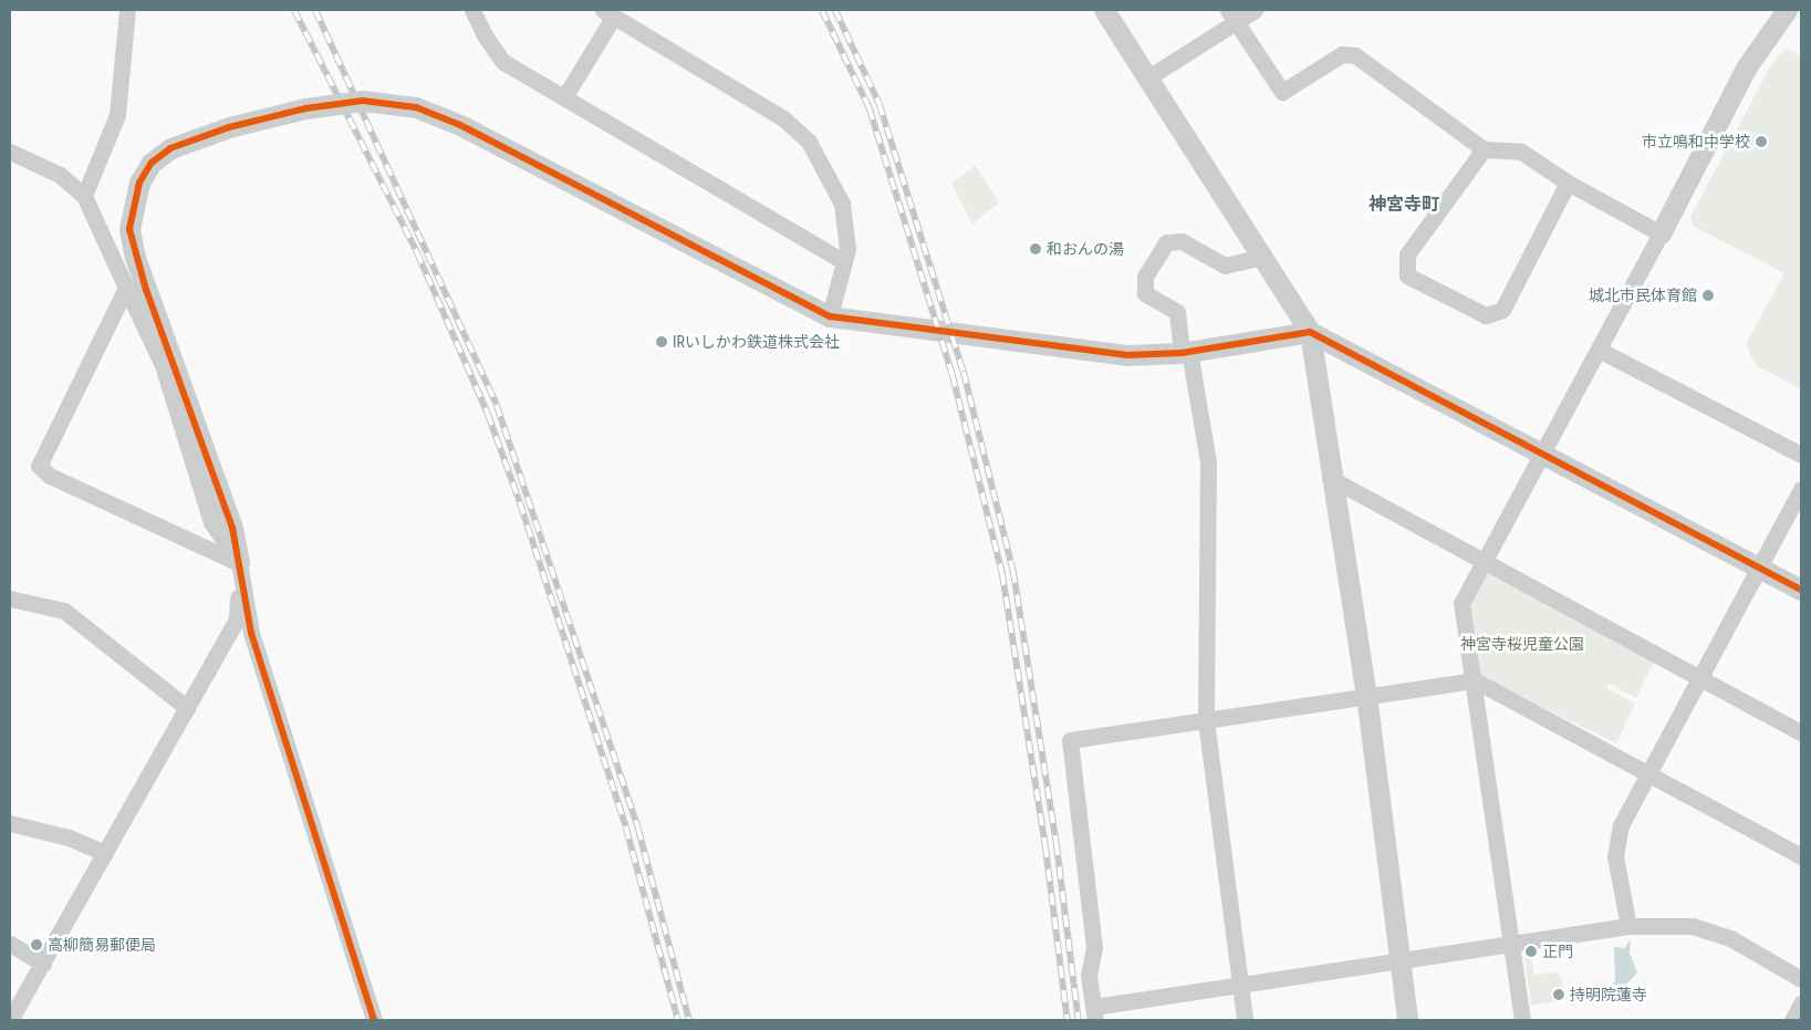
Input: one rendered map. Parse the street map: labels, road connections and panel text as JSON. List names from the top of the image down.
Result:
{
  "districts": ["神宮寺町"],
  "parks": ["神宮寺桜児童公園"],
  "places": [
    "市立鳴和中学校",
    "和おんの湯",
    "城北市民体育館",
    "IRいしかわ鉄道株式会社",
    "高柳簡易郵便局",
    "正門",
    "持明院蓮寺"
  ]
}
